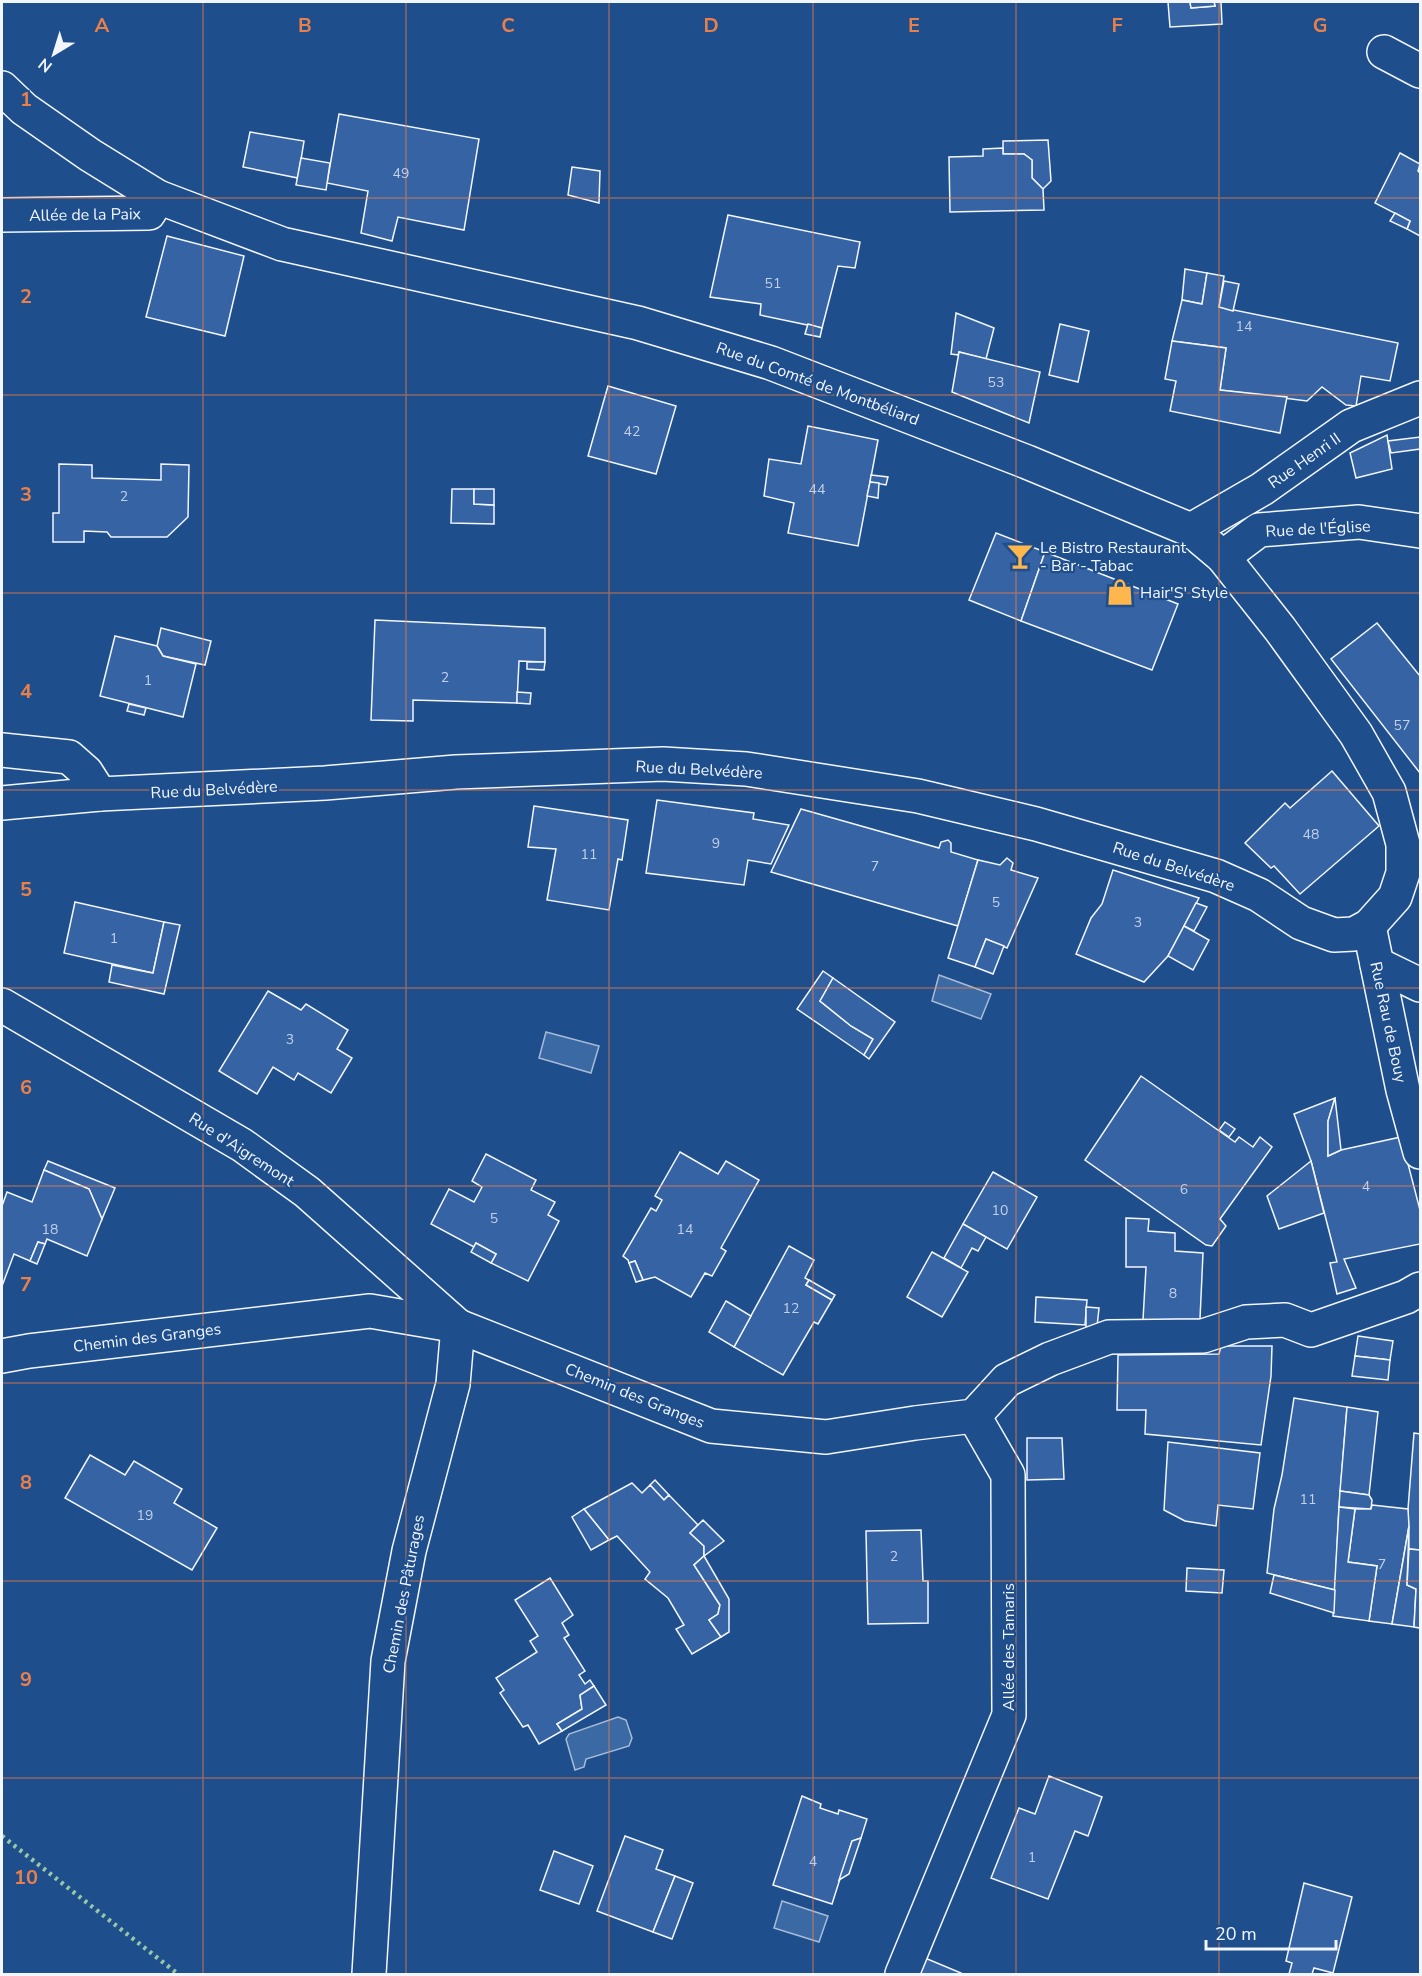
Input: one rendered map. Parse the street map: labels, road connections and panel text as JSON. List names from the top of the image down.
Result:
{
  "streets": {
    "street": [
      "Allée de la Paix",
      "Rue du Comté de Montbéliard",
      "Rue Henri II",
      "Rue de l'Église",
      "Rue du Belvédère",
      "Rue Rau de Bouy",
      "Rue d'Aigremont",
      "Chemin des Granges",
      "Chemin des Pâturages",
      "Allée des Tamaris"
    ]
  },
  "crossings": [
    ["Allée de la Paix", "Rue du Comté de Montbéliard"],
    ["Rue du Comté de Montbéliard", "Rue Henri II"],
    ["Rue du Comté de Montbéliard", "Rue de l'Église"],
    ["Rue du Comté de Montbéliard", "Rue du Belvédère"],
    ["Rue du Comté de Montbéliard", "Rue Rau de Bouy"],
    ["Rue du Belvédère", "Rue Rau de Bouy"],
    ["Rue d'Aigremont", "Chemin des Granges"],
    ["Rue d'Aigremont", "Chemin des Pâturages"],
    ["Chemin des Granges", "Chemin des Pâturages"],
    ["Chemin des Granges", "Allée des Tamaris"]
  ],
  "places": {
    "bar": ["Le Bistro Restaurant - Bar - Tabac"],
    "shop": ["Hair'S' Style"]
  },
  "house_numbers": [
    "49",
    "51",
    "14",
    "53",
    "42",
    "44",
    "2",
    "2",
    "1",
    "57",
    "48",
    "9",
    "11",
    "7",
    "5",
    "3",
    "1",
    "3",
    "4",
    "6",
    "10",
    "5",
    "18",
    "14",
    "8",
    "12",
    "11",
    "19",
    "2",
    "7",
    "1",
    "4"
  ],
  "scale_bar": "20 m",
  "north": "bottom left",
  "grid": {
    "columns": [
      "A",
      "B",
      "C",
      "D",
      "E",
      "F",
      "G"
    ],
    "rows": [
      "1",
      "2",
      "3",
      "4",
      "5",
      "6",
      "7",
      "8",
      "9",
      "10"
    ]
  }
}
